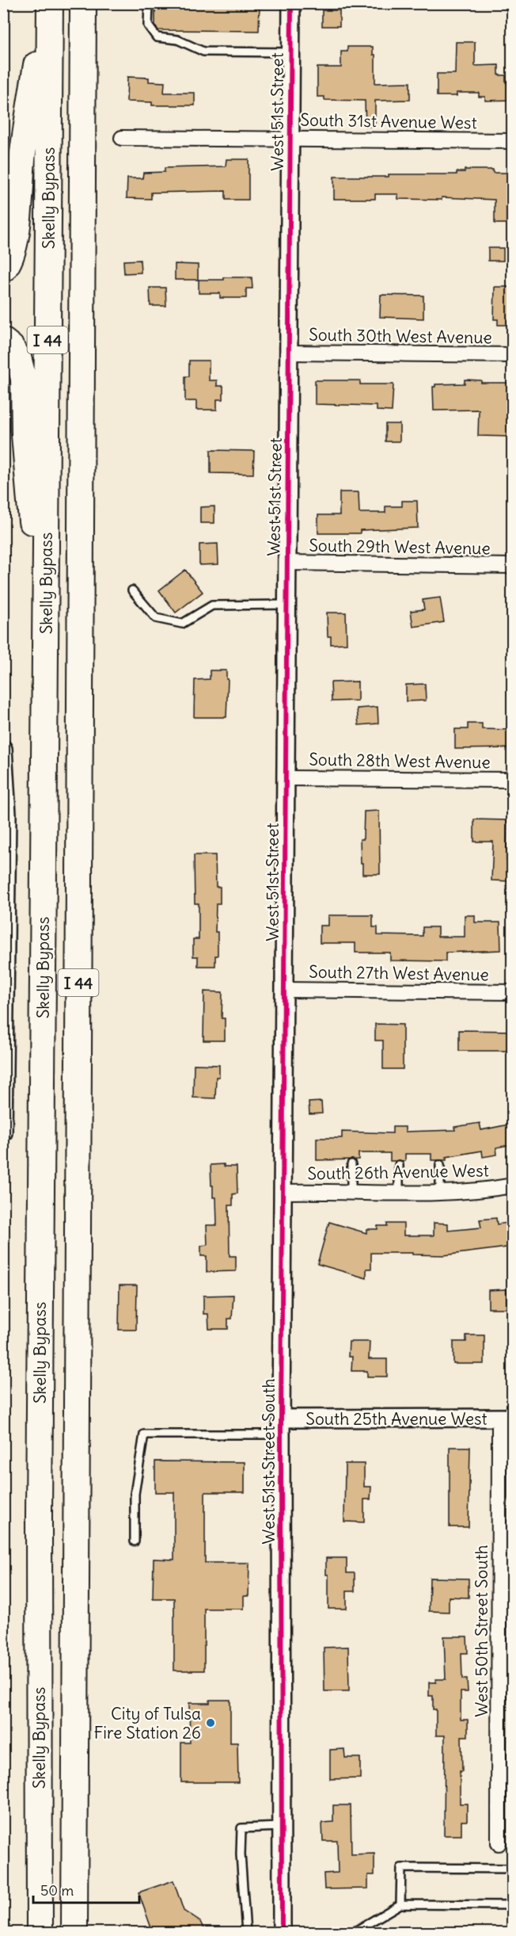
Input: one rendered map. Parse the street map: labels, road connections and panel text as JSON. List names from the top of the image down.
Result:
{
  "streets": {
    "highway": ["Skelly Bypass", "I 44"],
    "street": [
      "West 51st Street",
      "South 31st Avenue West",
      "South 30th West Avenue",
      "South 29th West Avenue",
      "South 28th West Avenue",
      "South 27th West Avenue",
      "South 26th Avenue West",
      "South 25th Avenue West",
      "West 51st Street South",
      "West 50th Street South"
    ]
  },
  "crossings": [
    ["West 51st Street", "South 31st Avenue West"],
    ["West 51st Street", "South 30th West Avenue"],
    ["West 51st Street", "South 29th West Avenue"],
    ["West 51st Street", "South 28th West Avenue"],
    ["West 51st Street", "South 27th West Avenue"],
    ["West 51st Street", "West 51st Street South"],
    ["South 27th West Avenue", "West 51st Street South"],
    ["South 26th Avenue West", "West 51st Street South"],
    ["South 25th Avenue West", "West 51st Street South"],
    ["South 25th Avenue West", "West 50th Street South"]
  ],
  "places": ["City of Tulsa Fire Station 26"],
  "scale_bar": "50 m"
}
